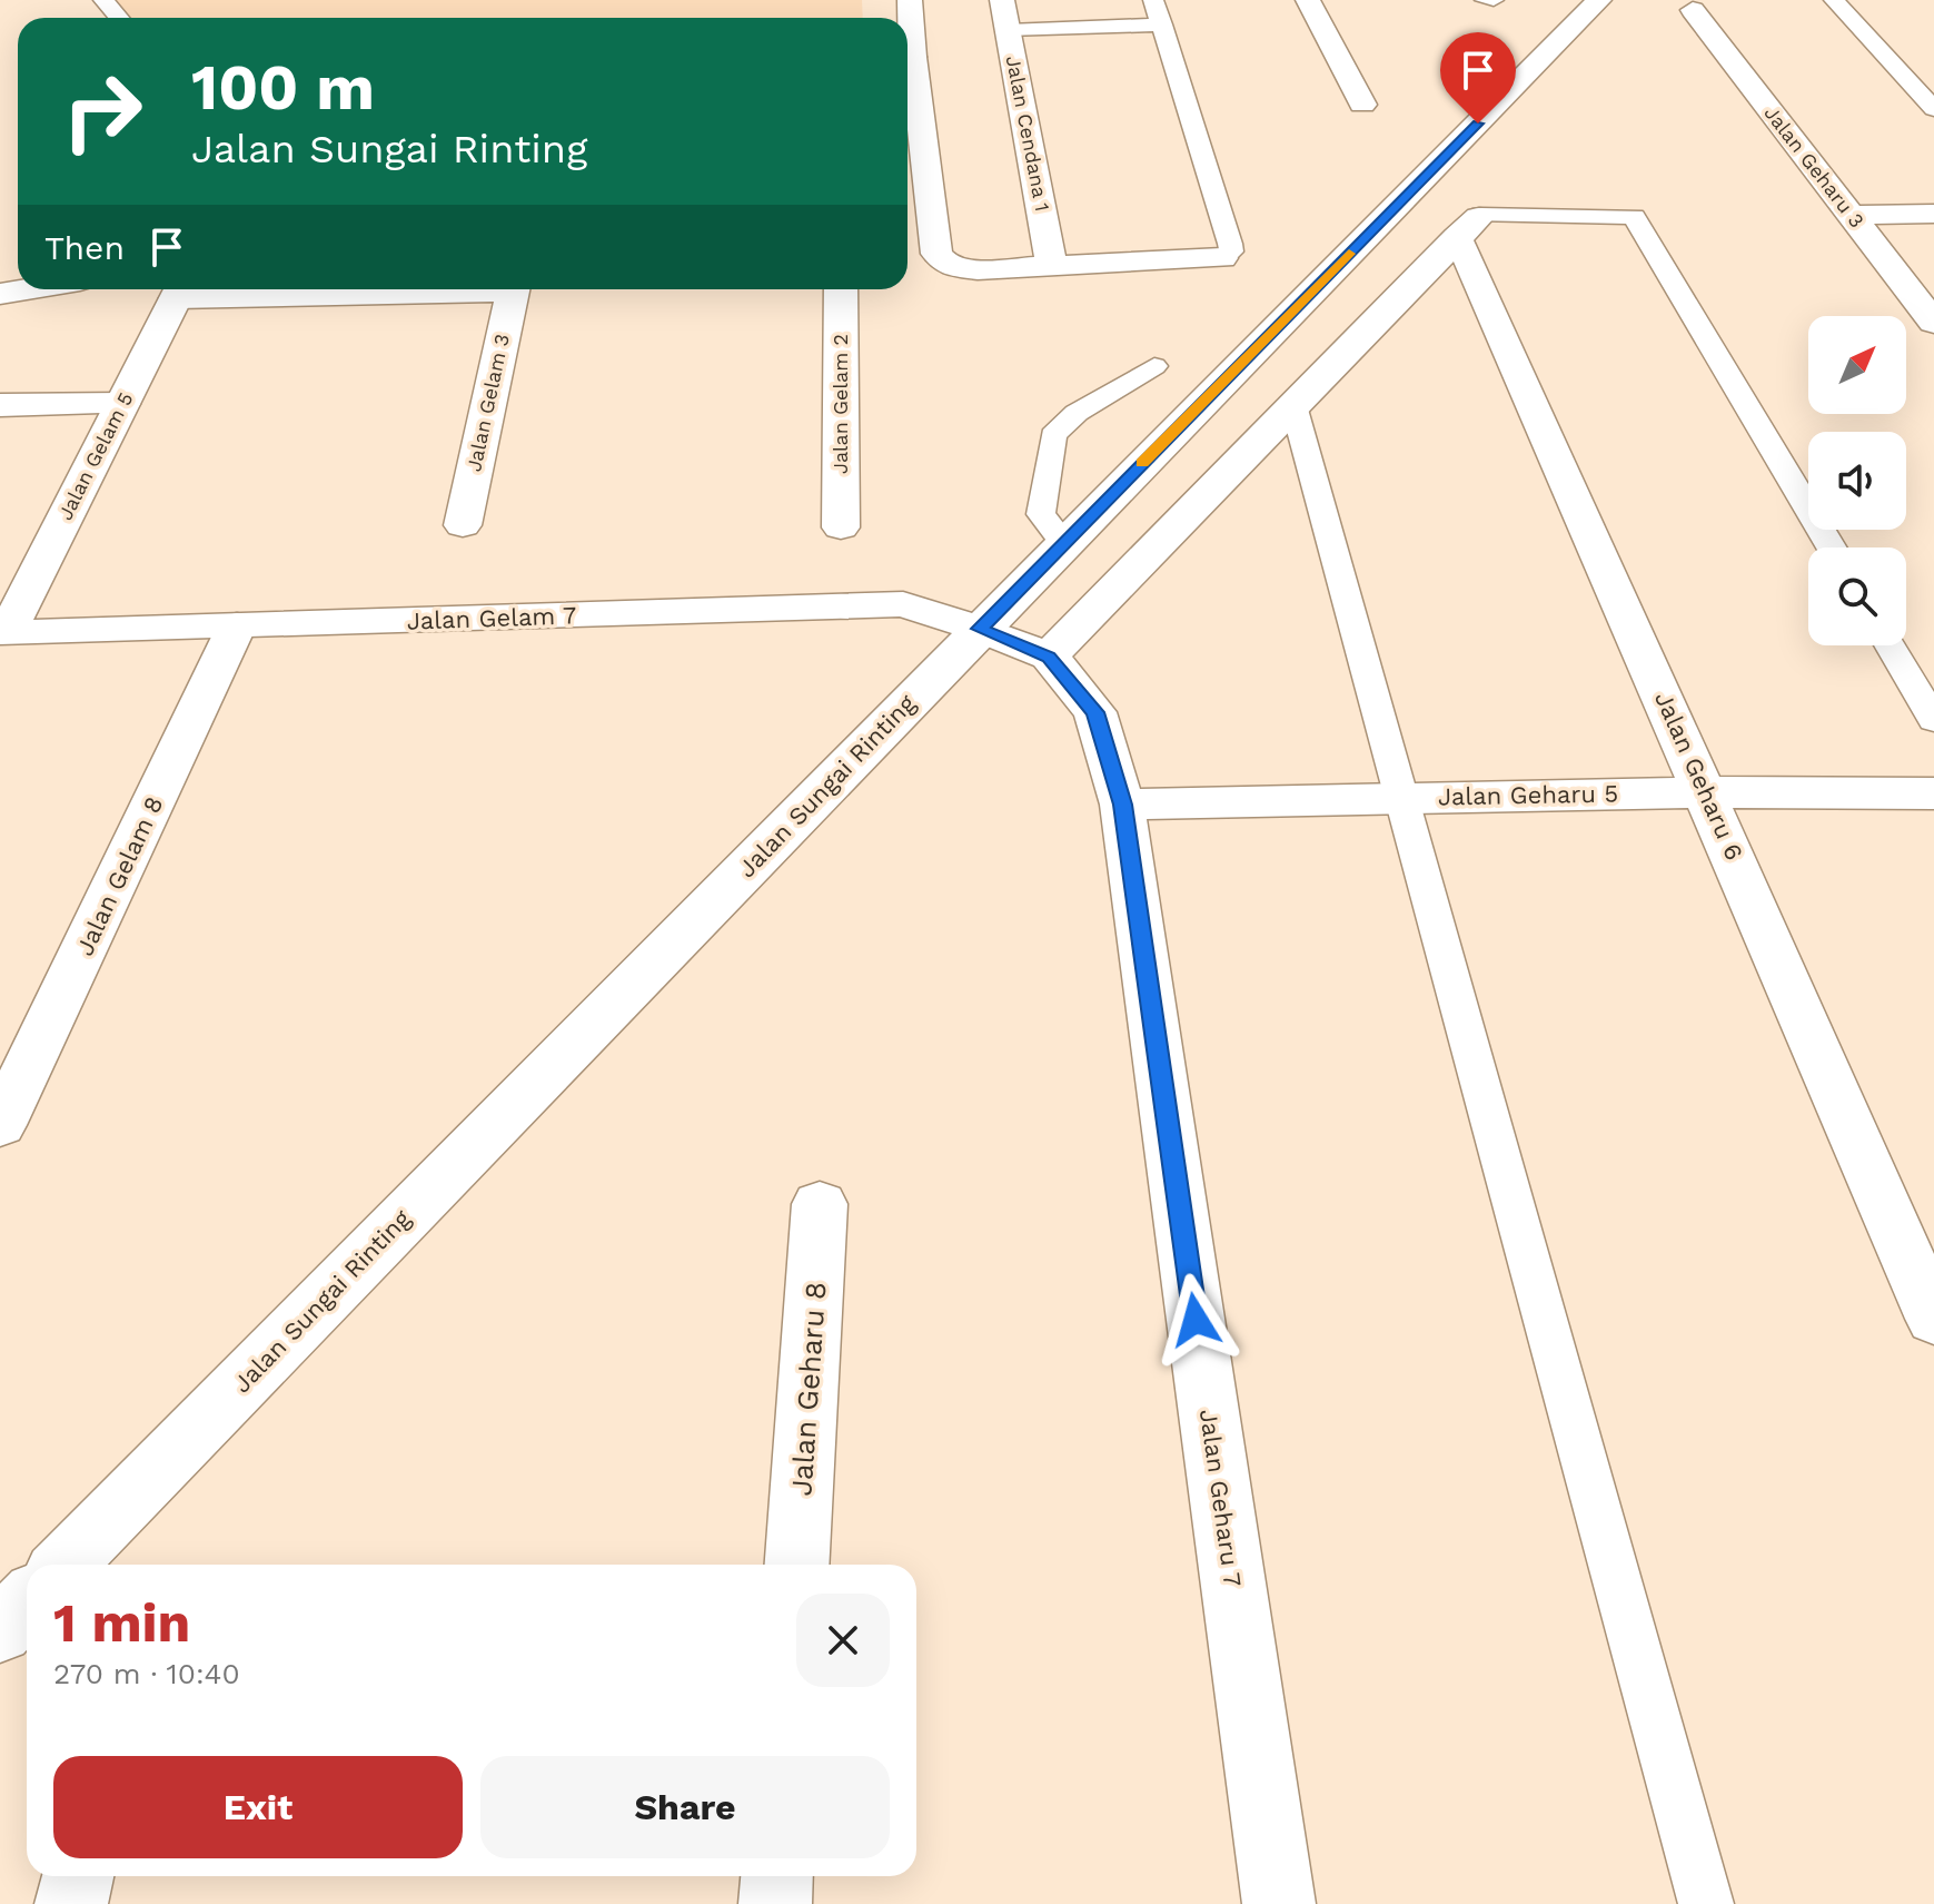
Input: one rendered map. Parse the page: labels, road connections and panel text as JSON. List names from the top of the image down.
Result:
{
  "streets": {
    "street": [
      "Jalan Cendana 1",
      "Jalan Geharu 3",
      "Jalan Gelam 3",
      "Jalan Gelam 2",
      "Jalan Gelam 5",
      "Jalan Gelam 7",
      "Jalan Geharu 6",
      "Jalan Sungai Rinting",
      "Jalan Geharu 5",
      "Jalan Gelam 8",
      "Jalan Geharu 8",
      "Jalan Geharu 7"
    ]
  },
  "crossings": [
    ["Jalan Gelam 5", "Jalan Gelam 7"],
    ["Jalan Gelam 7", "Jalan Sungai Rinting"],
    ["Jalan Gelam 7", "Jalan Gelam 8"],
    ["Jalan Gelam 7", "Jalan Geharu 7"],
    ["Jalan Geharu 6", "Jalan Geharu 5"],
    ["Jalan Sungai Rinting", "Jalan Geharu 7"],
    ["Jalan Geharu 5", "Jalan Geharu 7"]
  ],
  "north": "top right",
  "page": {
    "turn": ["100 m", "Jalan Sungai Rinting"],
    "then": "Then",
    "heading": ["1 min", "270 m · 10:40"],
    "buttons": ["Exit", "Share"]
  }
}
